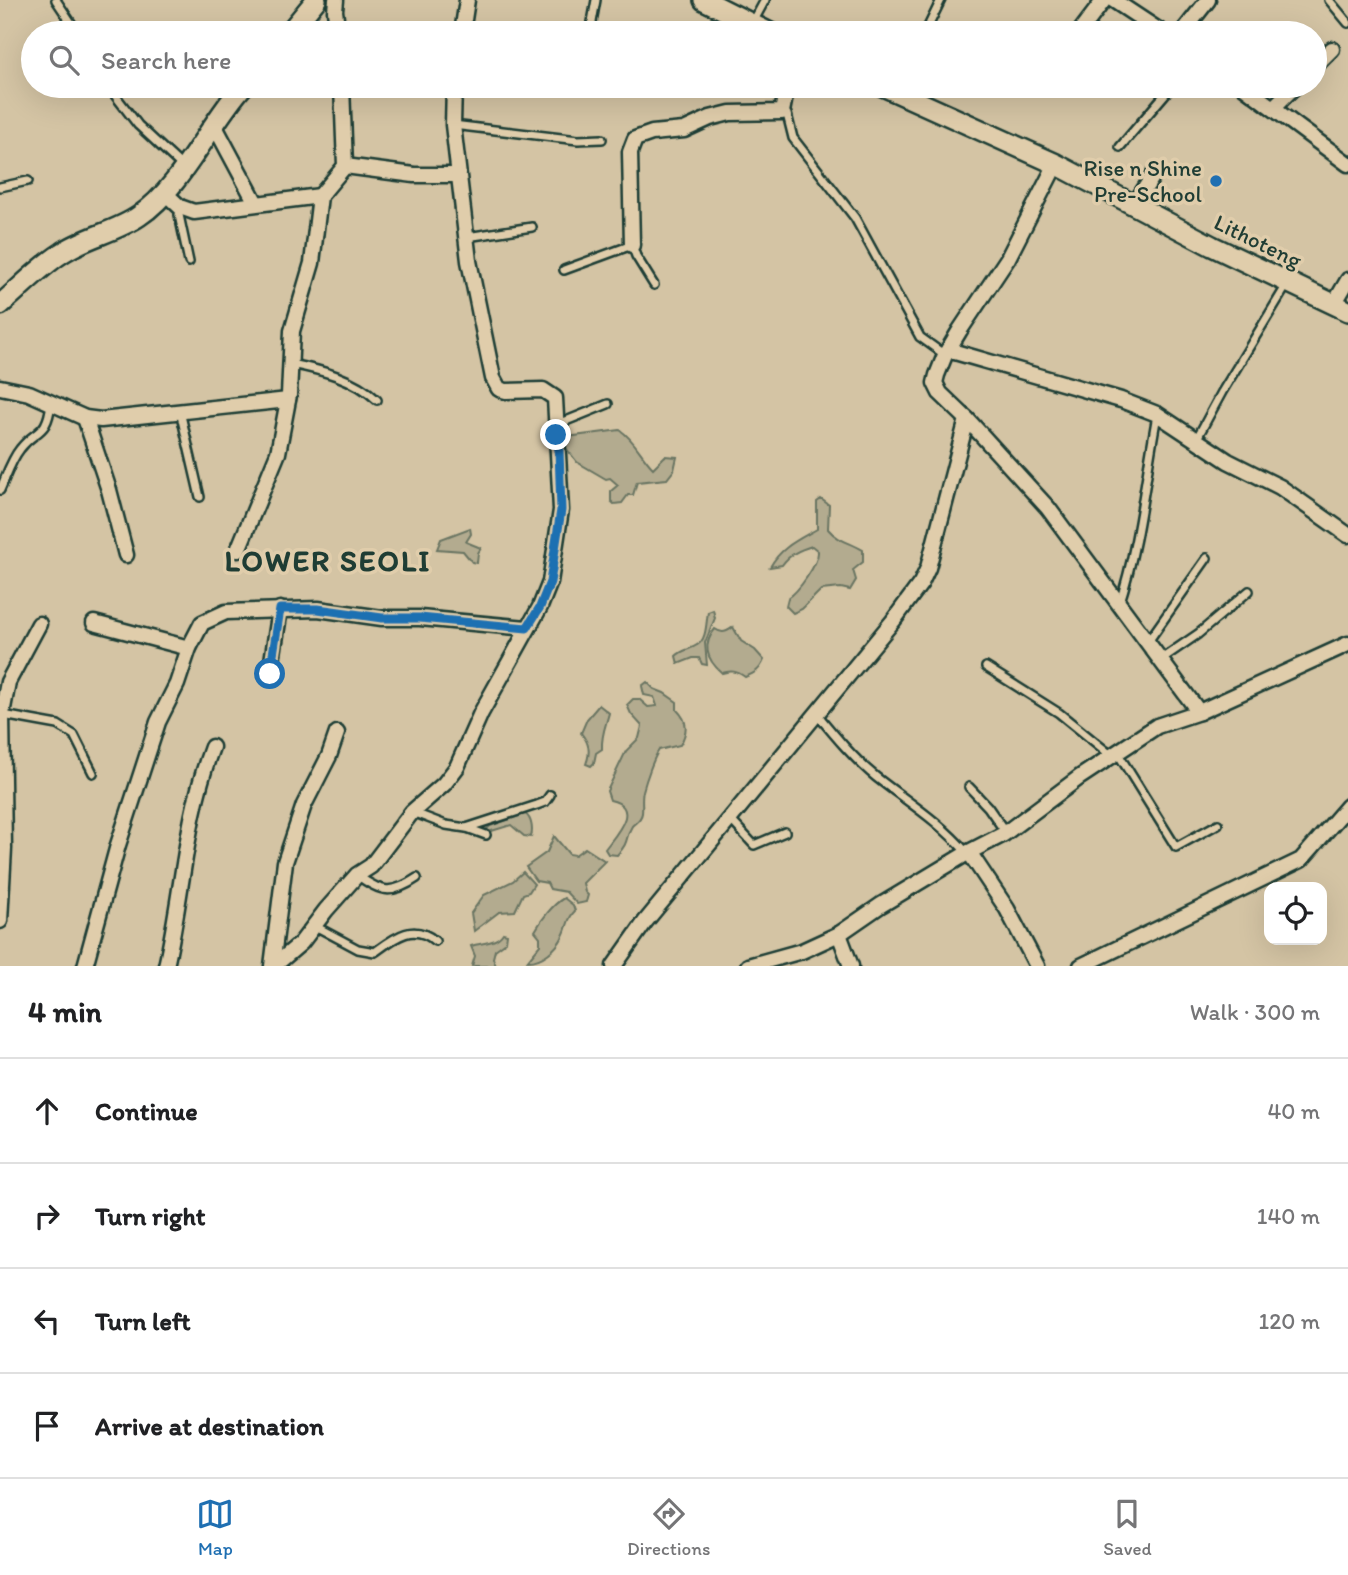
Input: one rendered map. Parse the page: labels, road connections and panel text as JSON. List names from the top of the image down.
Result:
{
  "streets": {
    "main road": ["Lithoteng"]
  },
  "districts": ["LOWER SEOLI"],
  "places": ["Rise n Shine Pre-School"],
  "page": {
    "search": "Search here",
    "heading": ["4 min", "Walk · 300 m"],
    "list": [
      ["Continue", "40 m"],
      ["Turn right", "140 m"],
      ["Turn left", "120 m"],
      "Arrive at destination"
    ],
    "nav": ["Map", "Directions", "Saved"]
  }
}
